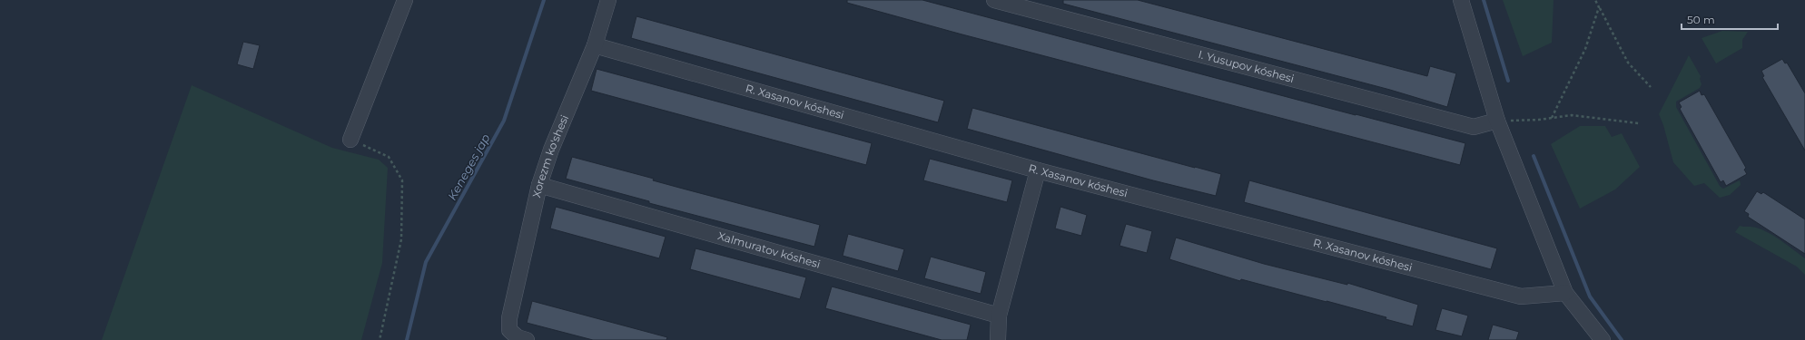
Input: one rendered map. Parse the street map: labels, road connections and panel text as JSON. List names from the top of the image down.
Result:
{
  "streets": {
    "street": [
      "I. Yusupov kóshesi",
      "R. Xasanov kóshesi",
      "Xorezm ko'shesi",
      "Xalmuratov kóshesi"
    ]
  },
  "crossings": [
    ["R. Xasanov kóshesi", "Xorezm ko'shesi"],
    ["Xorezm ko'shesi", "Xalmuratov kóshesi"]
  ],
  "water": ["Keneges jap"],
  "scale_bar": "50 m"
}
